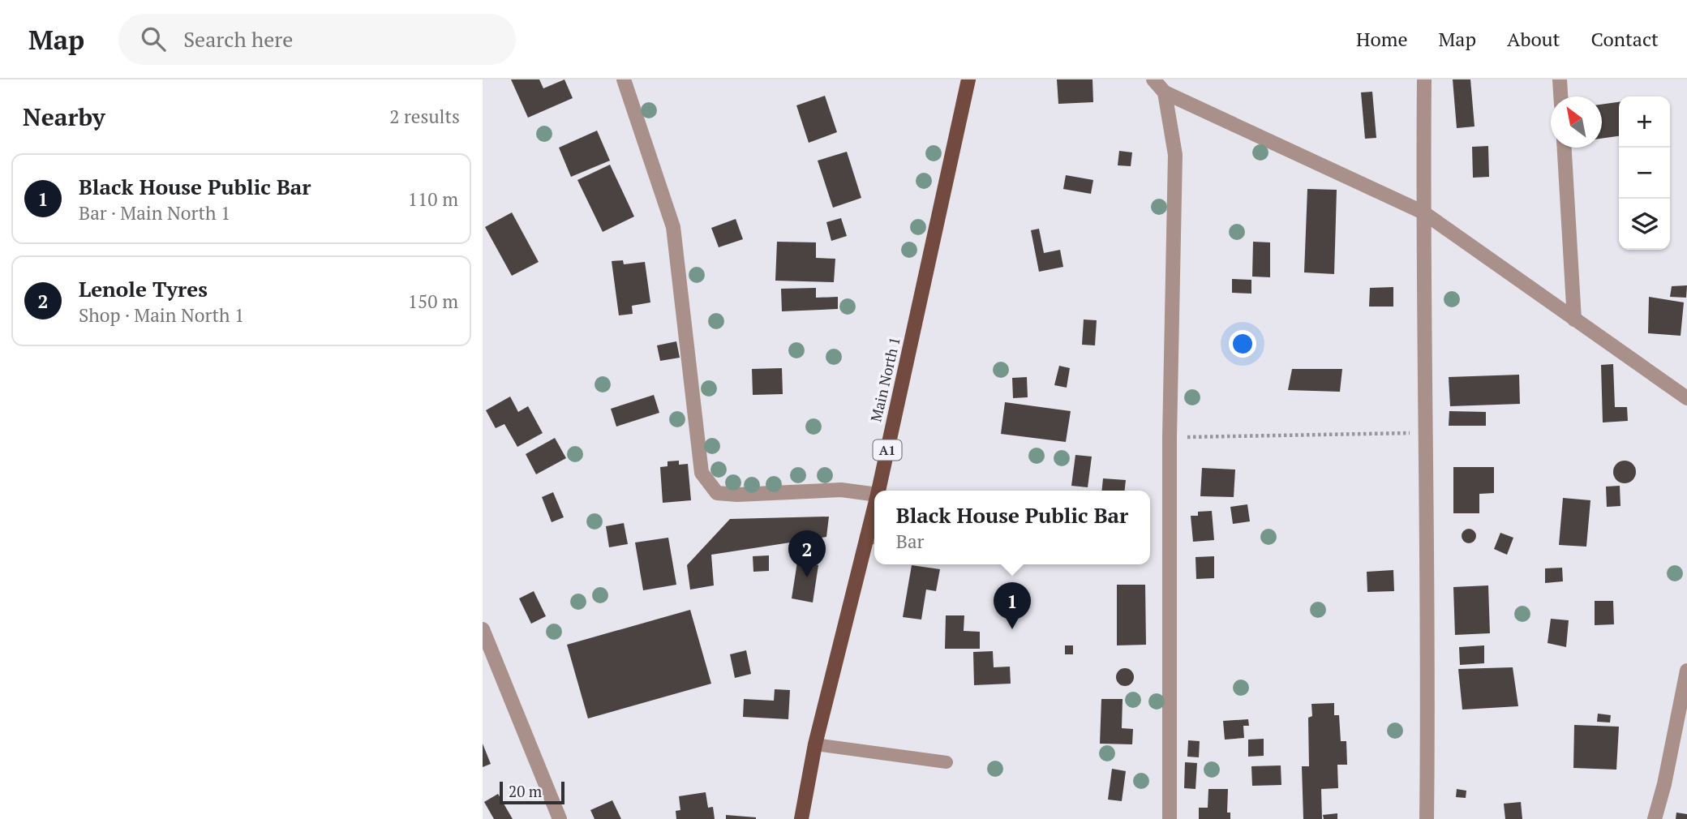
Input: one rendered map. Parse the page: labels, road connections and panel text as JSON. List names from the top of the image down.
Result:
{
  "streets": {
    "main road": ["Main North 1", "A1"]
  },
  "scale_bar": "20 m",
  "north": "top left",
  "page": {
    "header": "Map",
    "search": "Search here",
    "nav": [
      "Home",
      "Map",
      "About",
      "Contact"
    ],
    "heading": ["Nearby", "2 results"],
    "map_buttons": ["+", "−"],
    "list": [
      {
        "mark": "1",
        "name": "Black House Public Bar",
        "note": "Bar · Main North 1",
        "value": "110 m"
      },
      {
        "mark": "2",
        "name": "Lenole Tyres",
        "note": "Shop · Main North 1",
        "value": "150 m"
      }
    ],
    "popup": ["Black House Public Bar", "Bar"],
    "pins": ["2", "1"],
    "scale": "20 m"
  }
}
